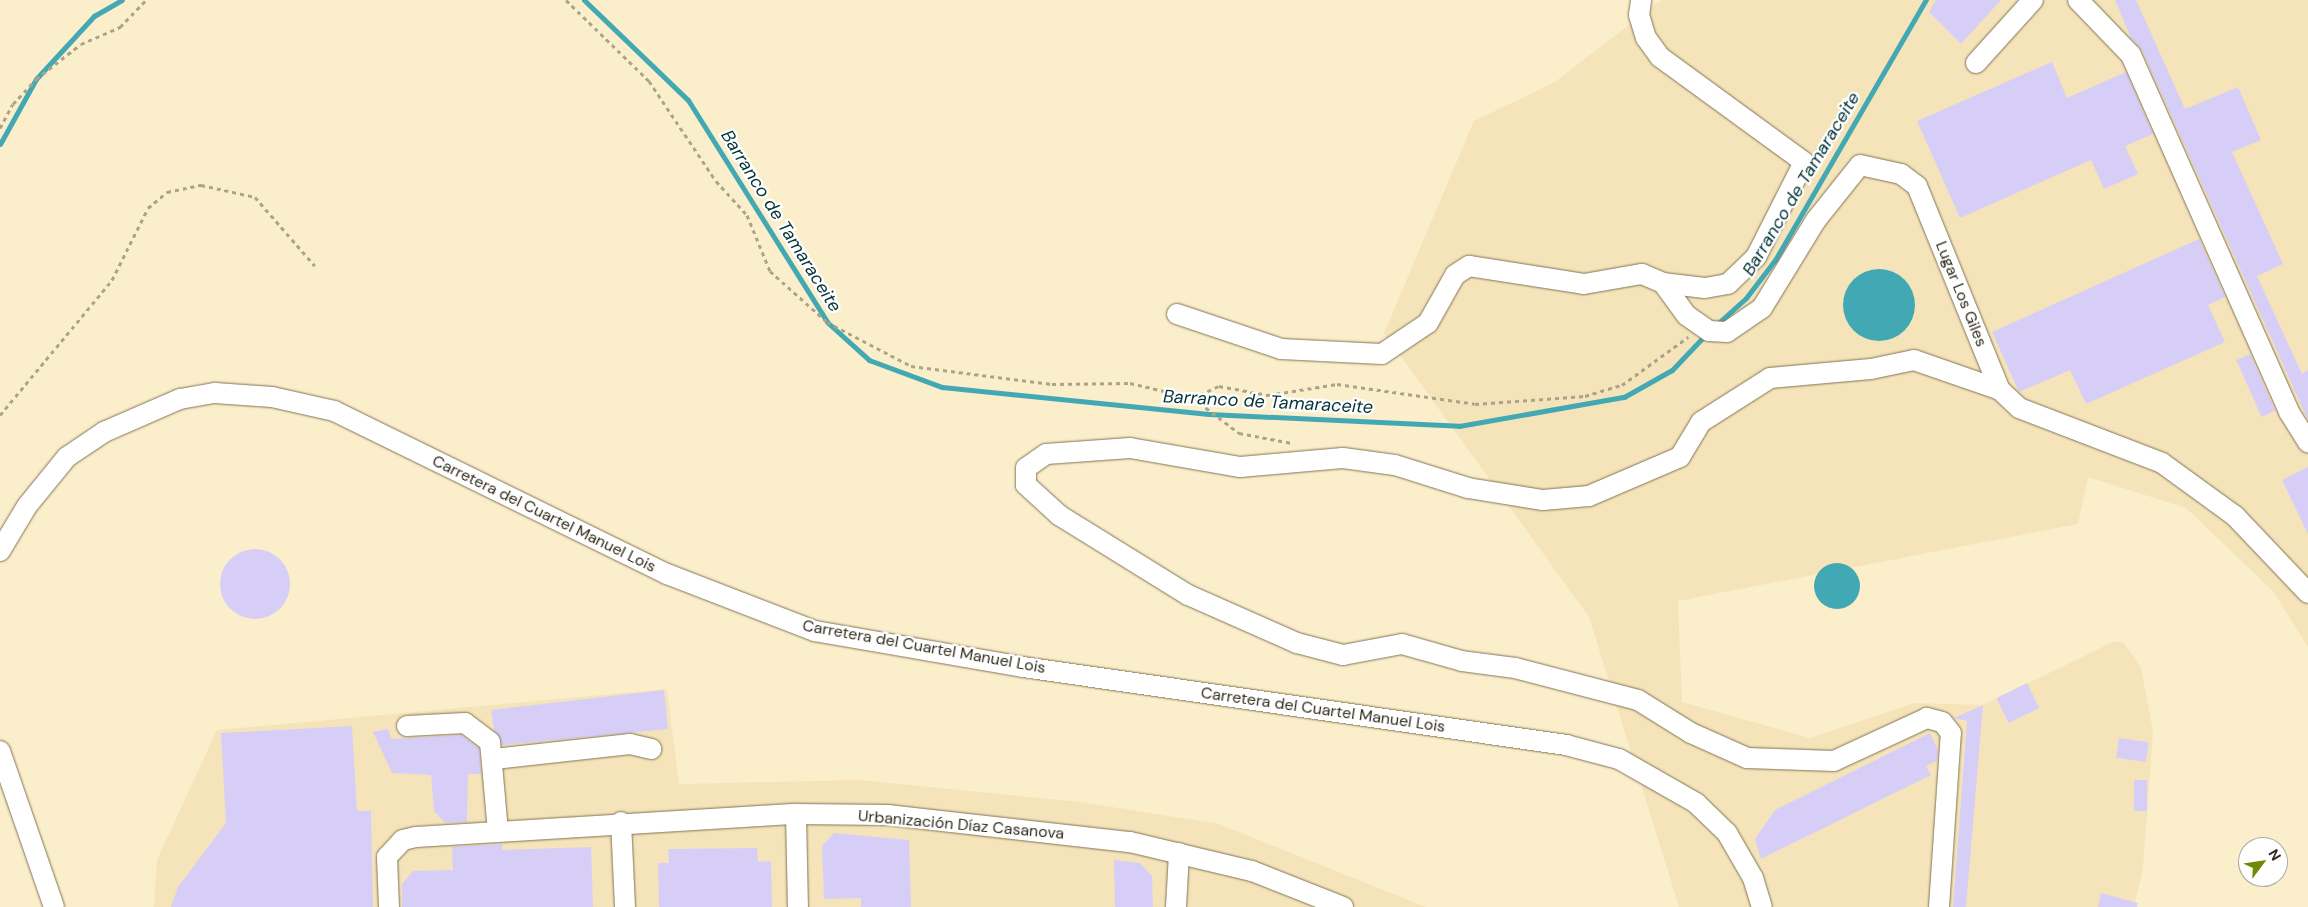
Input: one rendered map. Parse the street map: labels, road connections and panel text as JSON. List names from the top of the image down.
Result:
{
  "streets": {
    "street": ["Lugar Los Giles", "Carretera del Cuartel Manuel Lois", "Urbanización Díaz Casanova"]
  },
  "water": ["Barranco de Tamaraceite"],
  "north": "top right"
}
